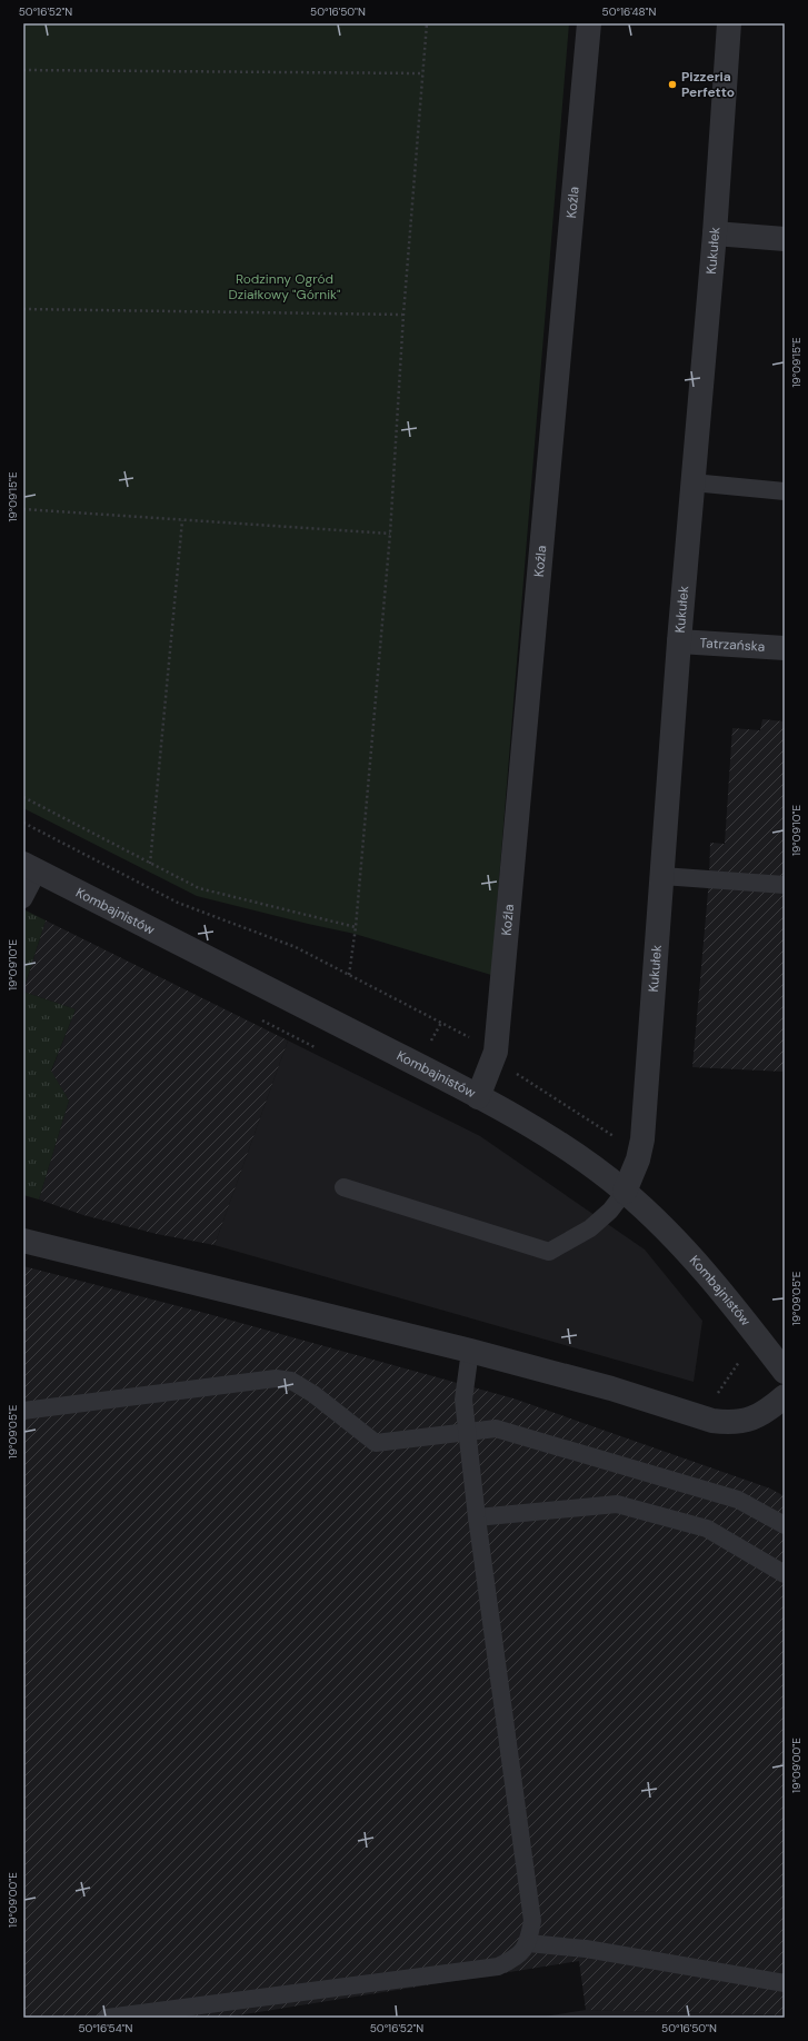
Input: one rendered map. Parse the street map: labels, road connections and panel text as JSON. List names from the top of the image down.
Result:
{
  "streets": {
    "street": [
      "Koźla",
      "Kukułek",
      "Tatrzańska",
      "Kombajnistów"
    ]
  },
  "crossings": [
    ["Koźla", "Kombajnistów"],
    ["Kukułek", "Tatrzańska"],
    ["Kukułek", "Kombajnistów"]
  ],
  "parks": ["Rodzinny Ogród Działkowy \"Górnik\""],
  "places": ["Pizzeria Perfetto"],
  "coordinates": [
    "50°16'52\"N",
    "50°16'50\"N",
    "50°16'48\"N",
    "19°09'15\"E",
    "19°09'10\"E",
    "19°09'05\"E",
    "19°09'00\"E",
    "50°16'54\"N"
  ]
}
